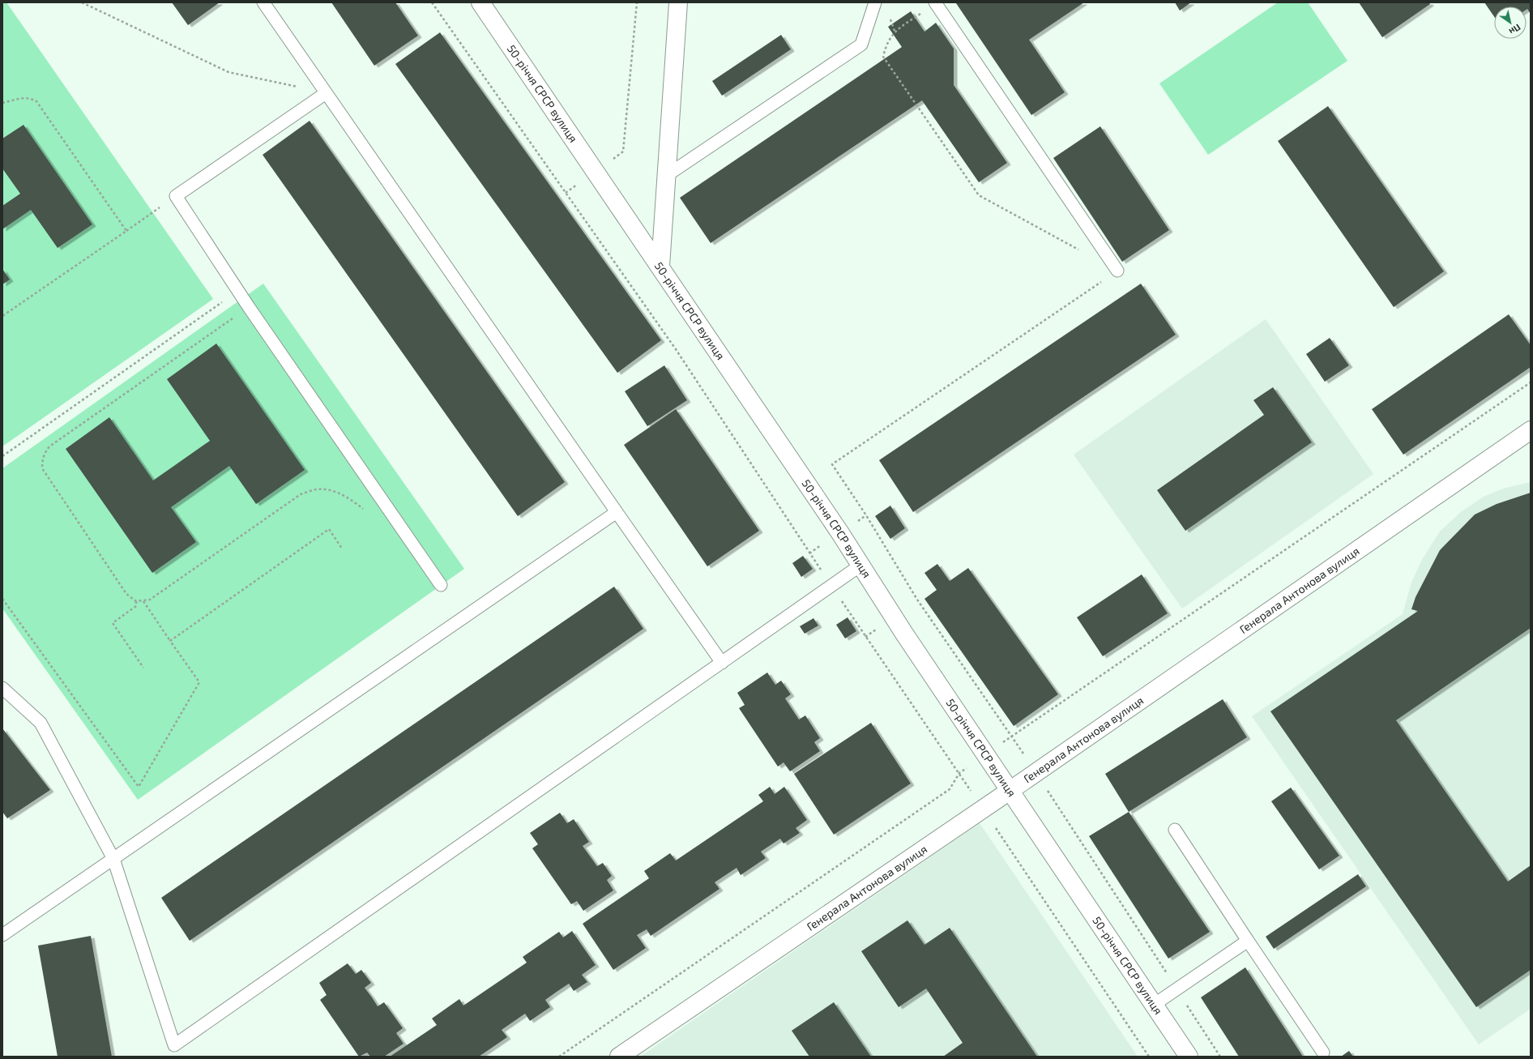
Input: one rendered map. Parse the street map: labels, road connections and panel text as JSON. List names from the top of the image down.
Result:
{
  "streets": {
    "street": ["50-річчя СРСР вулиця", "Генерала Антонова вулиця"]
  },
  "crossings": [
    ["50-річчя СРСР вулиця", "Генерала Антонова вулиця"]
  ],
  "north": "bottom right"
}
